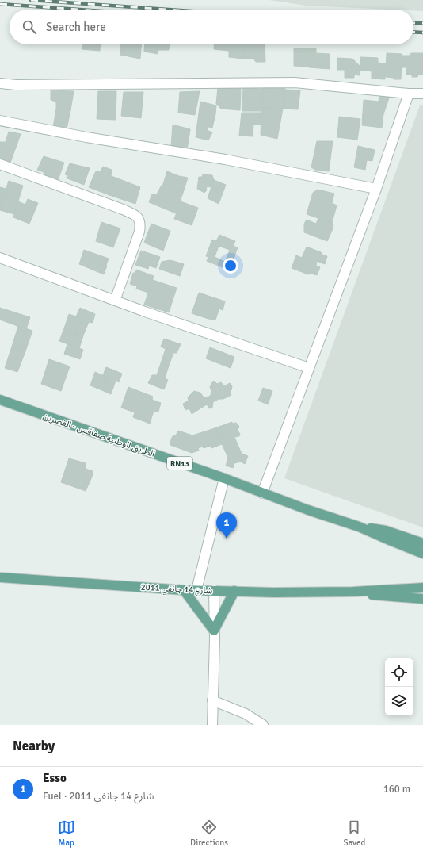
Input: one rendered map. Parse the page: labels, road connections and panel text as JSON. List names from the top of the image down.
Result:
{
  "streets": {
    "main road": ["الطريق الوطنية صفاقس - القصرين", "RN13", "شارع 14 جانفي 2011"]
  },
  "page": {
    "search": "Search here",
    "pins": "1",
    "heading": "Nearby",
    "list": [
      {
        "mark": "1",
        "name": "Esso",
        "note": "Fuel · شارع 14 جانفي 2011",
        "value": "160 m"
      }
    ],
    "nav": ["Map", "Directions", "Saved"]
  }
}
